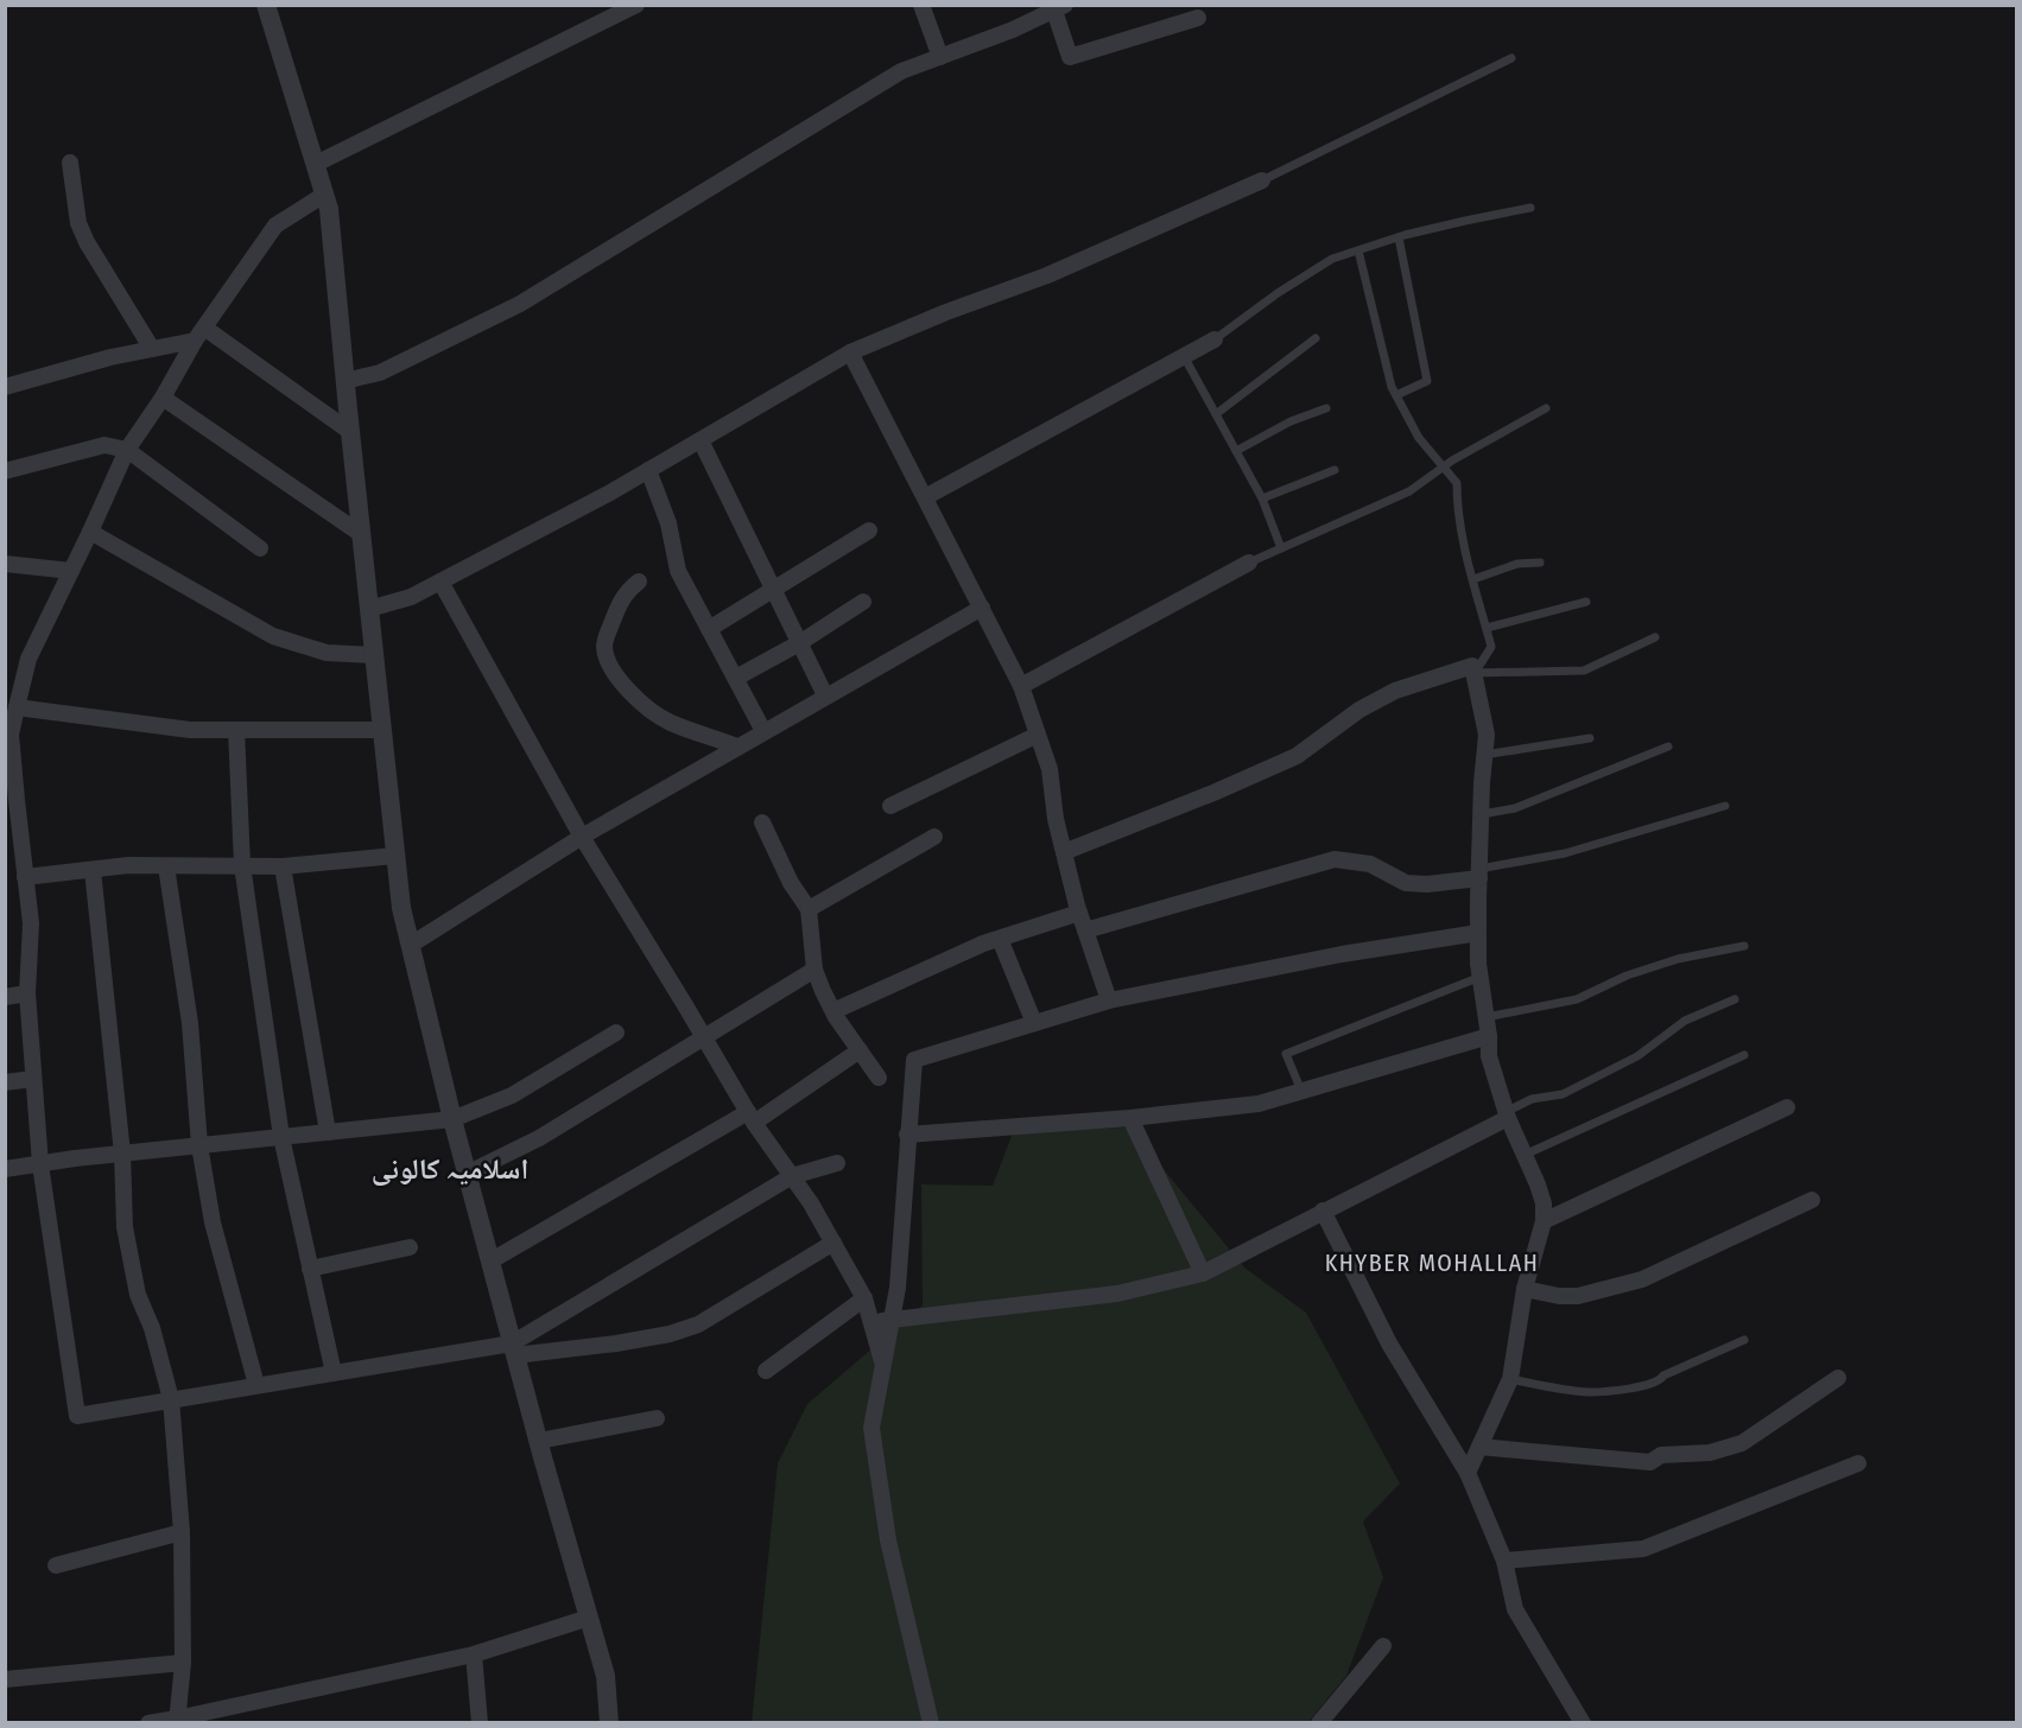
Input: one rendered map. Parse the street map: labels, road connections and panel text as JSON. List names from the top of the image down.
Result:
{
  "districts": ["اسلامیہ کالونی", "KHYBER MOHALLAH"]
}
